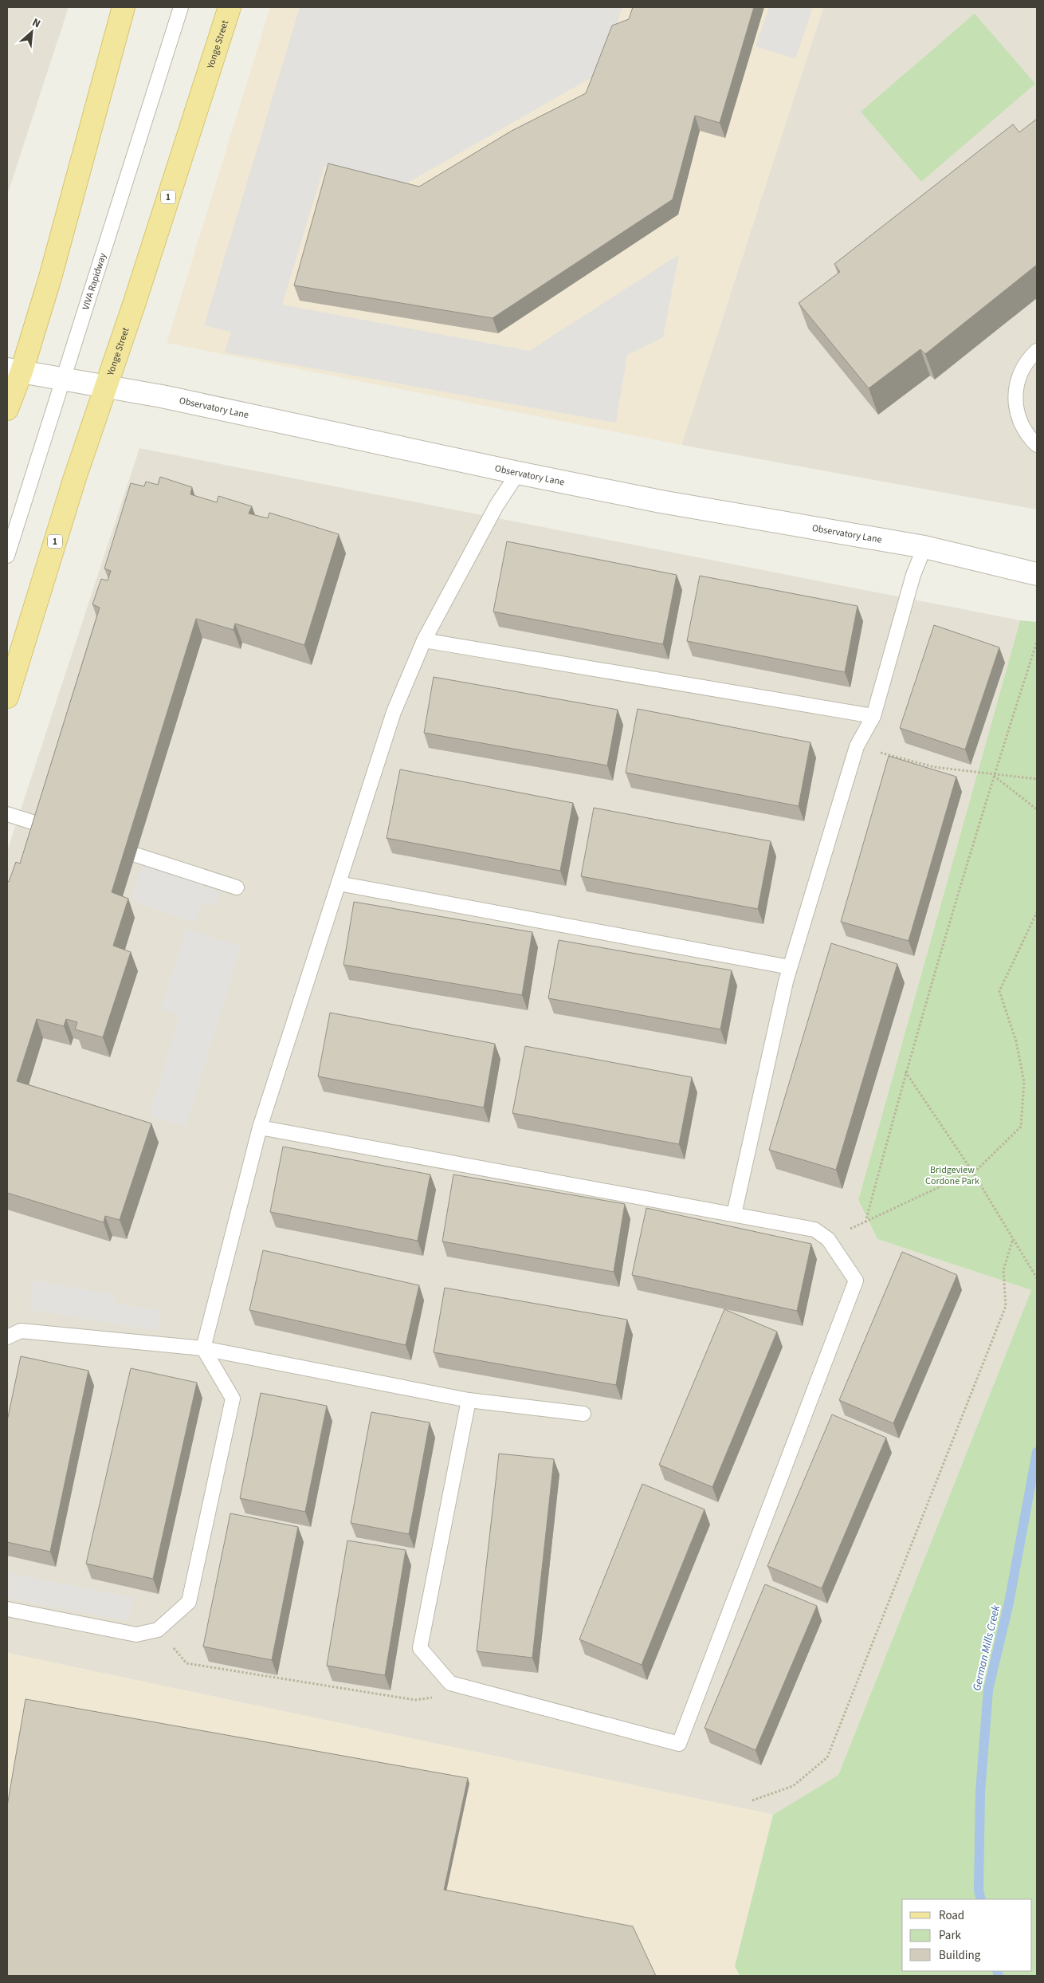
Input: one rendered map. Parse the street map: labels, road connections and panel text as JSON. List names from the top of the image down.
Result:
{
  "streets": {
    "main road": ["Yonge Street", "1"],
    "street": ["Observatory Lane"],
    "lane": ["VIVA Rapidway"]
  },
  "crossings": [
    ["Yonge Street", "Observatory Lane"],
    ["VIVA Rapidway", "Observatory Lane"]
  ],
  "water": ["German Mills Creek"],
  "parks": ["Bridgeview Cordone Park"],
  "legend": ["Road", "Park", "Building"],
  "north": "top right"
}
